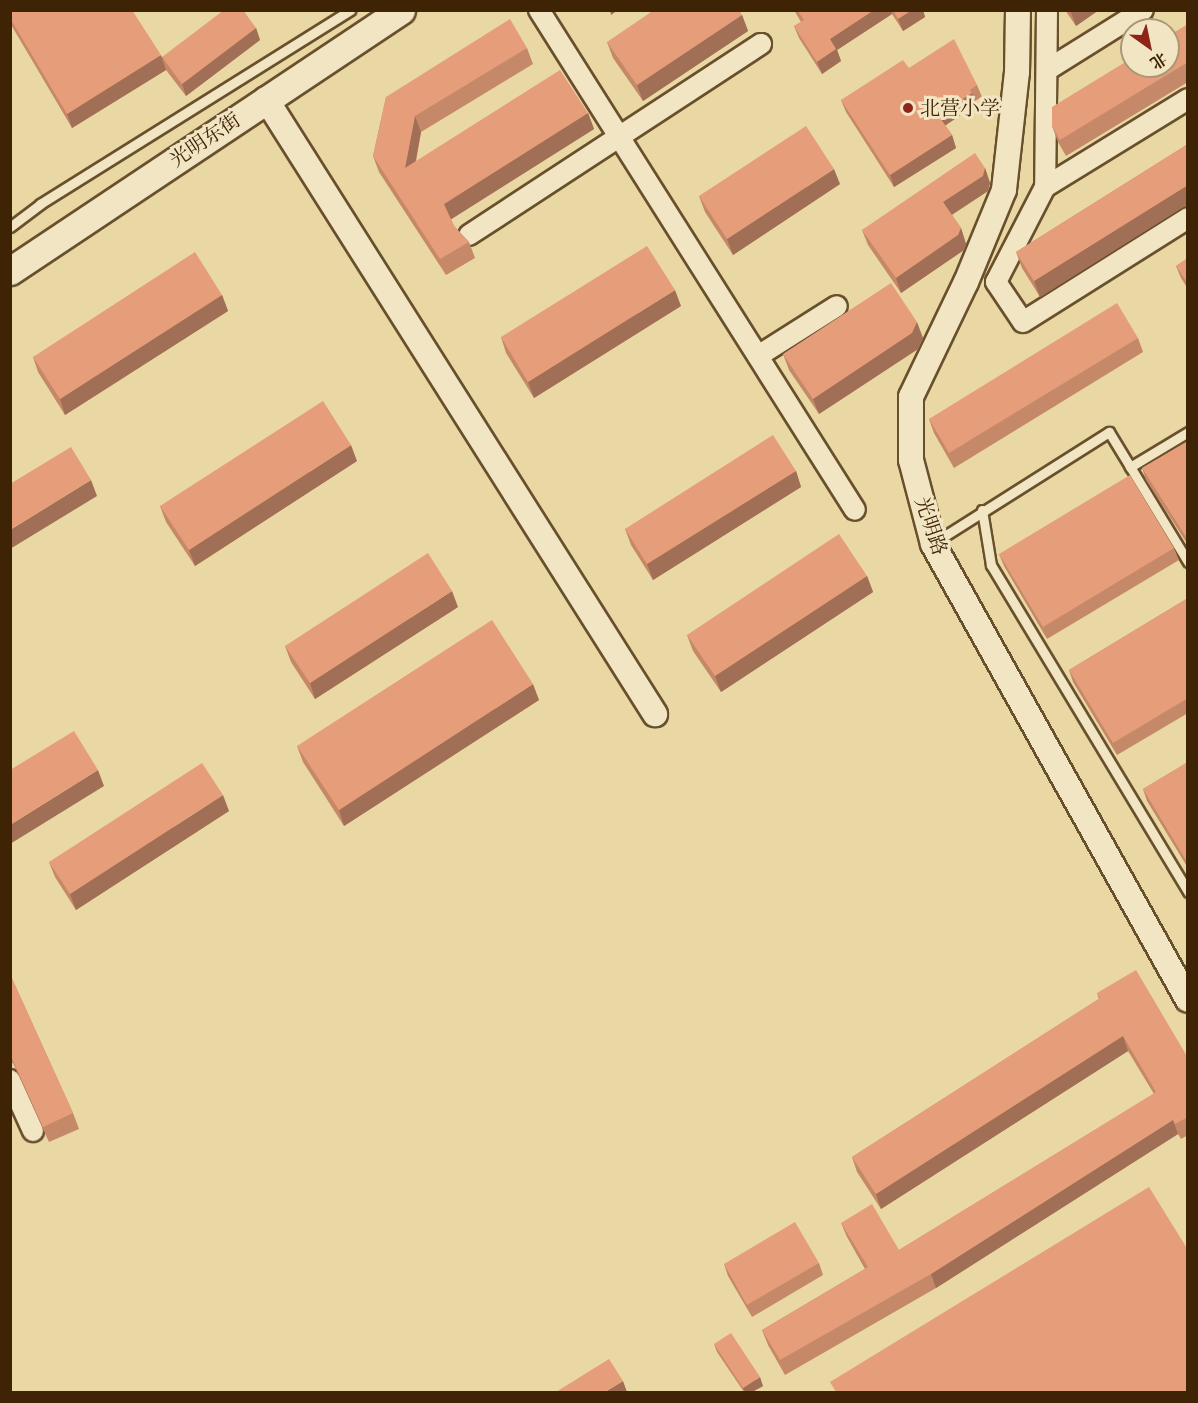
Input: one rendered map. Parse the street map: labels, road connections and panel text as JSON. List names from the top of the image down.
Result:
{
  "streets": {
    "main road": ["光明东街"],
    "street": ["光明路"]
  },
  "places": ["北营小学"],
  "north": "bottom right"
}
